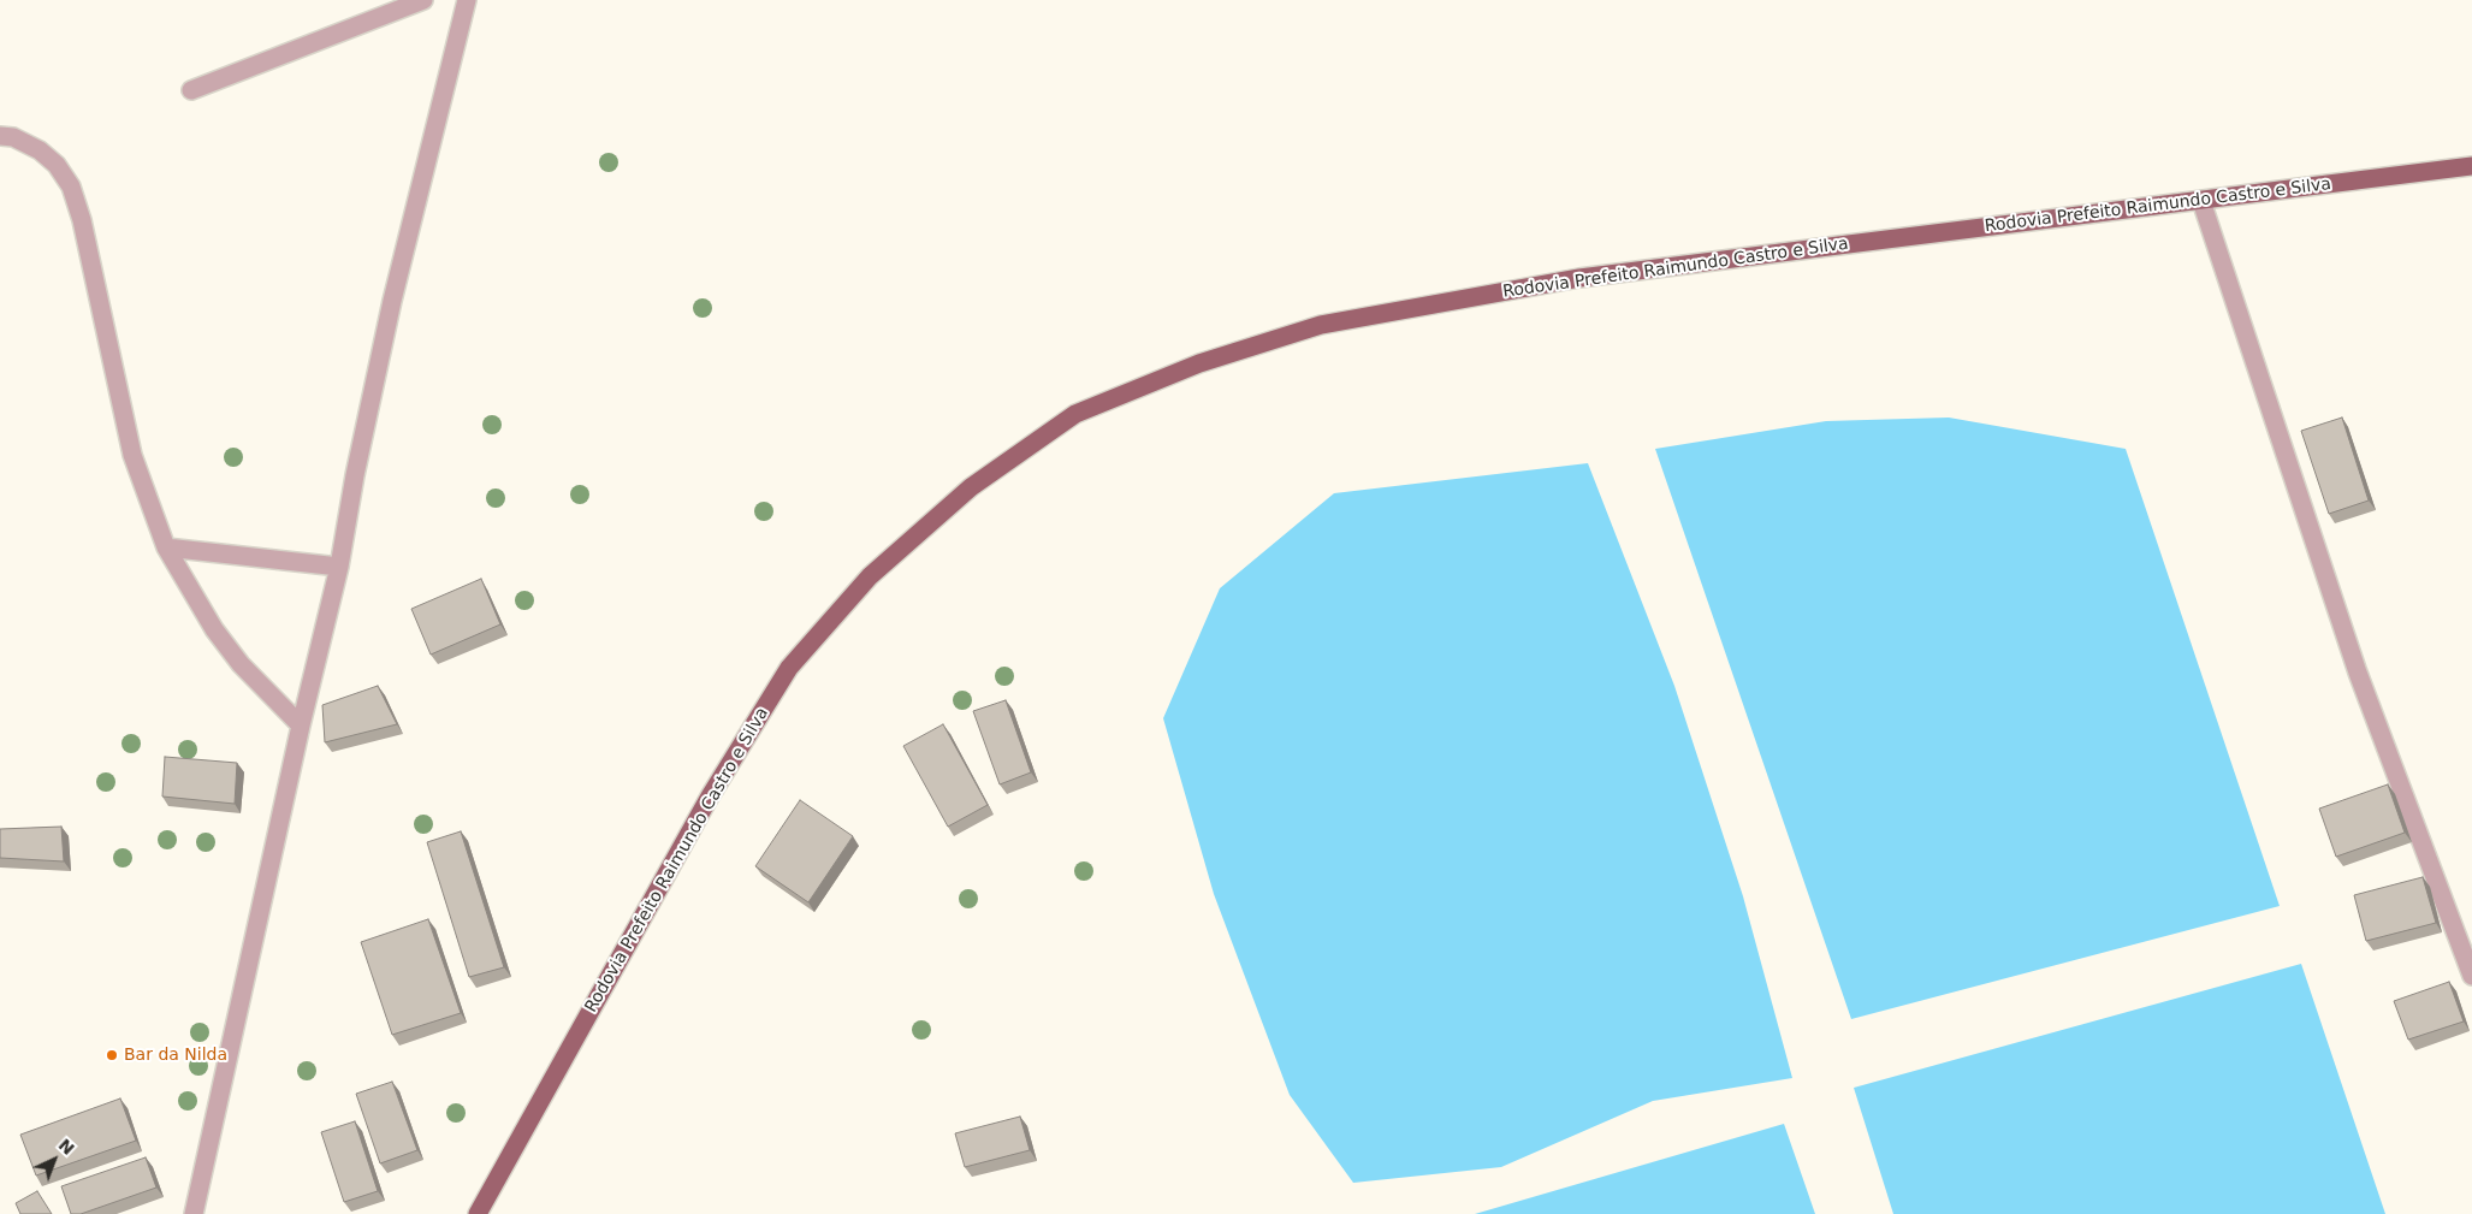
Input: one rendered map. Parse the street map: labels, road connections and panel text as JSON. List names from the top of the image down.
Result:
{
  "streets": {
    "main road": ["Rodovia Prefeito Raimundo Castro e Silva"]
  },
  "places": ["Bar da Nilda"],
  "north": "top right"
}
